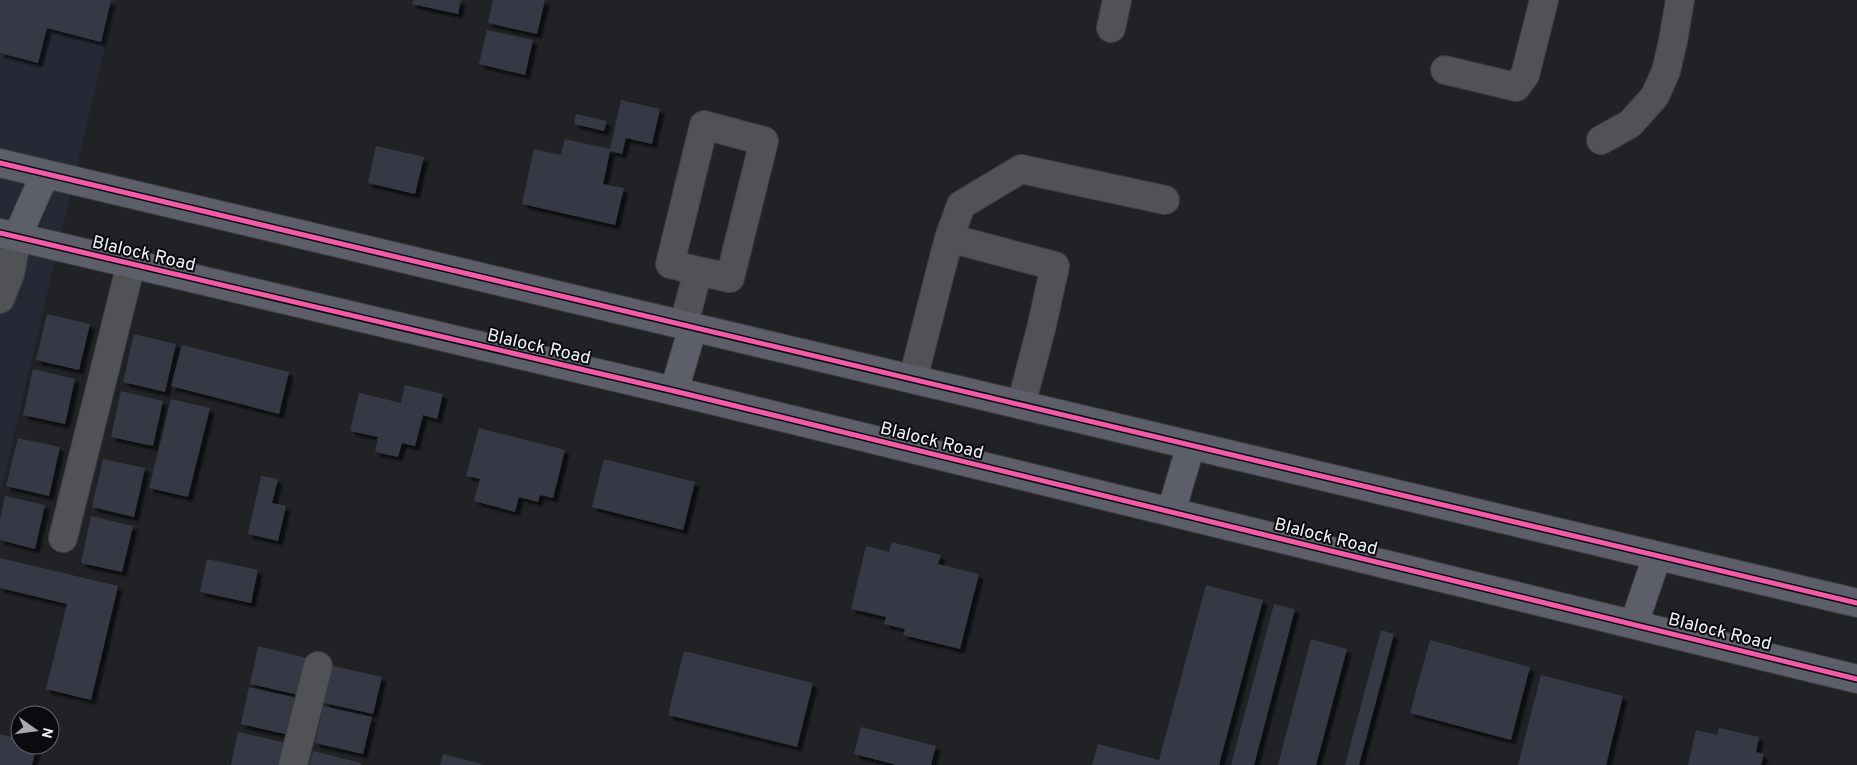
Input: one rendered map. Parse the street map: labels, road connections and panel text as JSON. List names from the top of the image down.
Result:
{
  "streets": {
    "main road": ["Blalock Road"]
  },
  "north": "right"
}
